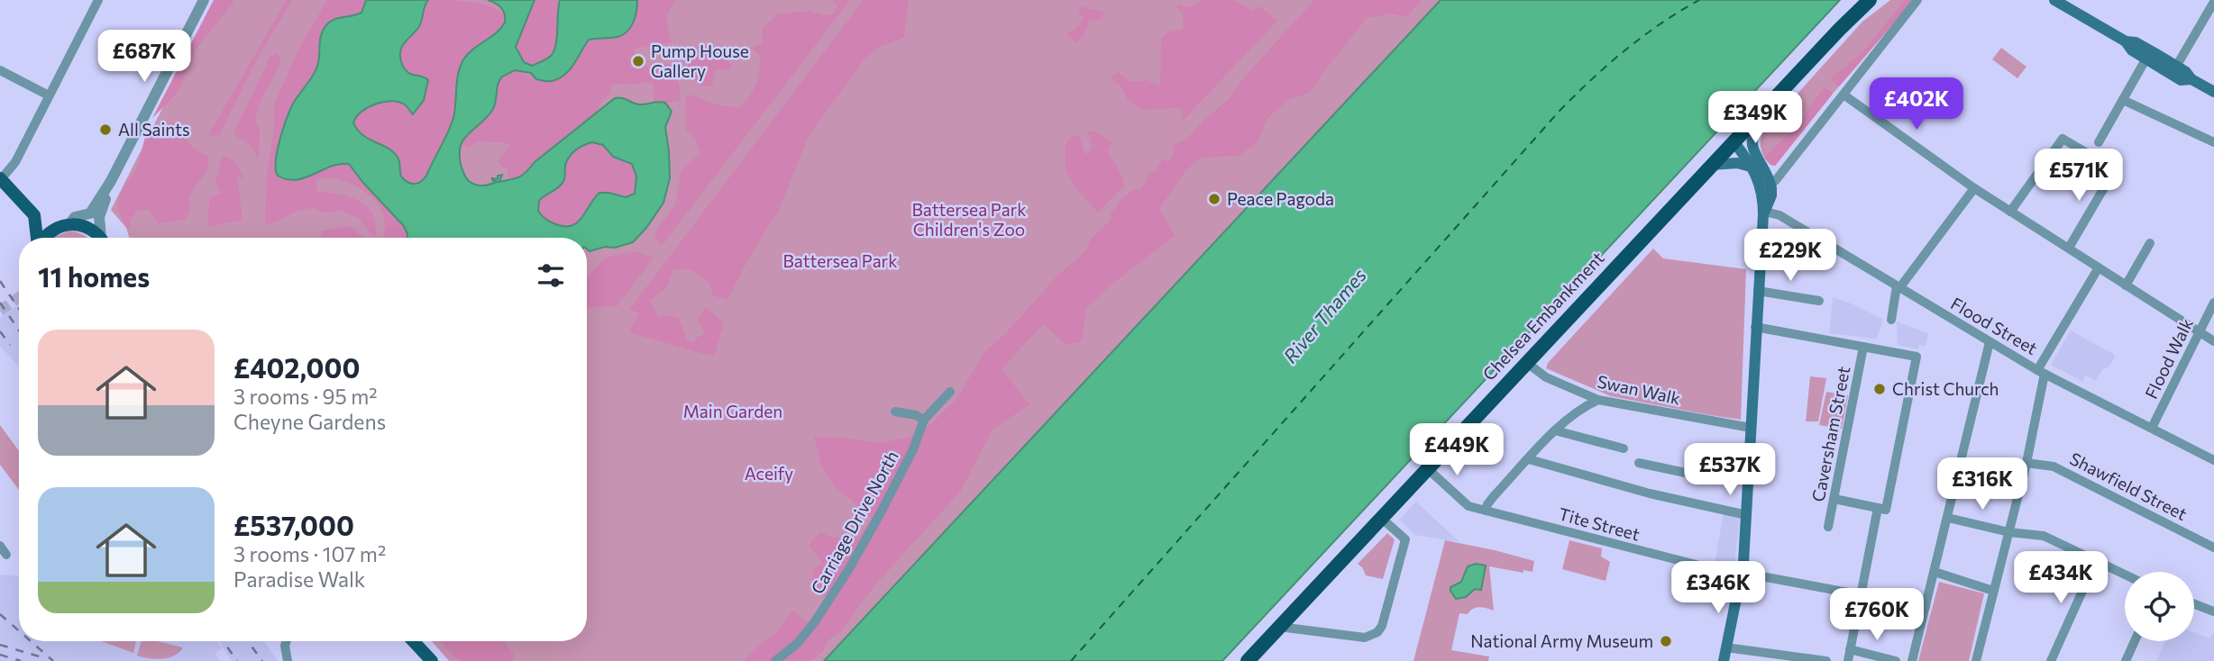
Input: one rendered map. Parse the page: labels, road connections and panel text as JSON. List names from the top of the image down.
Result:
{
  "streets": {
    "highway": ["Chelsea Embankment"],
    "street": [
      "Flood Street",
      "Flood Walk",
      "Swan Walk",
      "Caversham Street",
      "Shawfield Street",
      "Carriage Drive North",
      "Tite Street"
    ]
  },
  "crossings": [
    ["Chelsea Embankment", "Swan Walk"],
    ["Chelsea Embankment", "Tite Street"],
    ["Flood Street", "Flood Walk"]
  ],
  "water": ["River Thames"],
  "parks": [
    "Battersea Park Children's Zoo",
    "Battersea Park",
    "Main Garden",
    "Aceify"
  ],
  "places": [
    "Pump House Gallery",
    "All Saints",
    "Peace Pagoda",
    "Christ Church",
    "National Army Museum"
  ],
  "page": {
    "price": [
      "£687K",
      "£402K",
      "£349K",
      "£571K",
      "£229K",
      "£449K",
      "£537K",
      "£316K",
      "£434K",
      "£346K",
      "£760K"
    ],
    "heading": "11 homes",
    "list": [
      {
        "name": "£402,000",
        "note": "3 rooms · 95 m² · Cheyne Gardens"
      },
      {
        "name": "£537,000",
        "note": "3 rooms · 107 m² · Paradise Walk"
      }
    ]
  }
}
